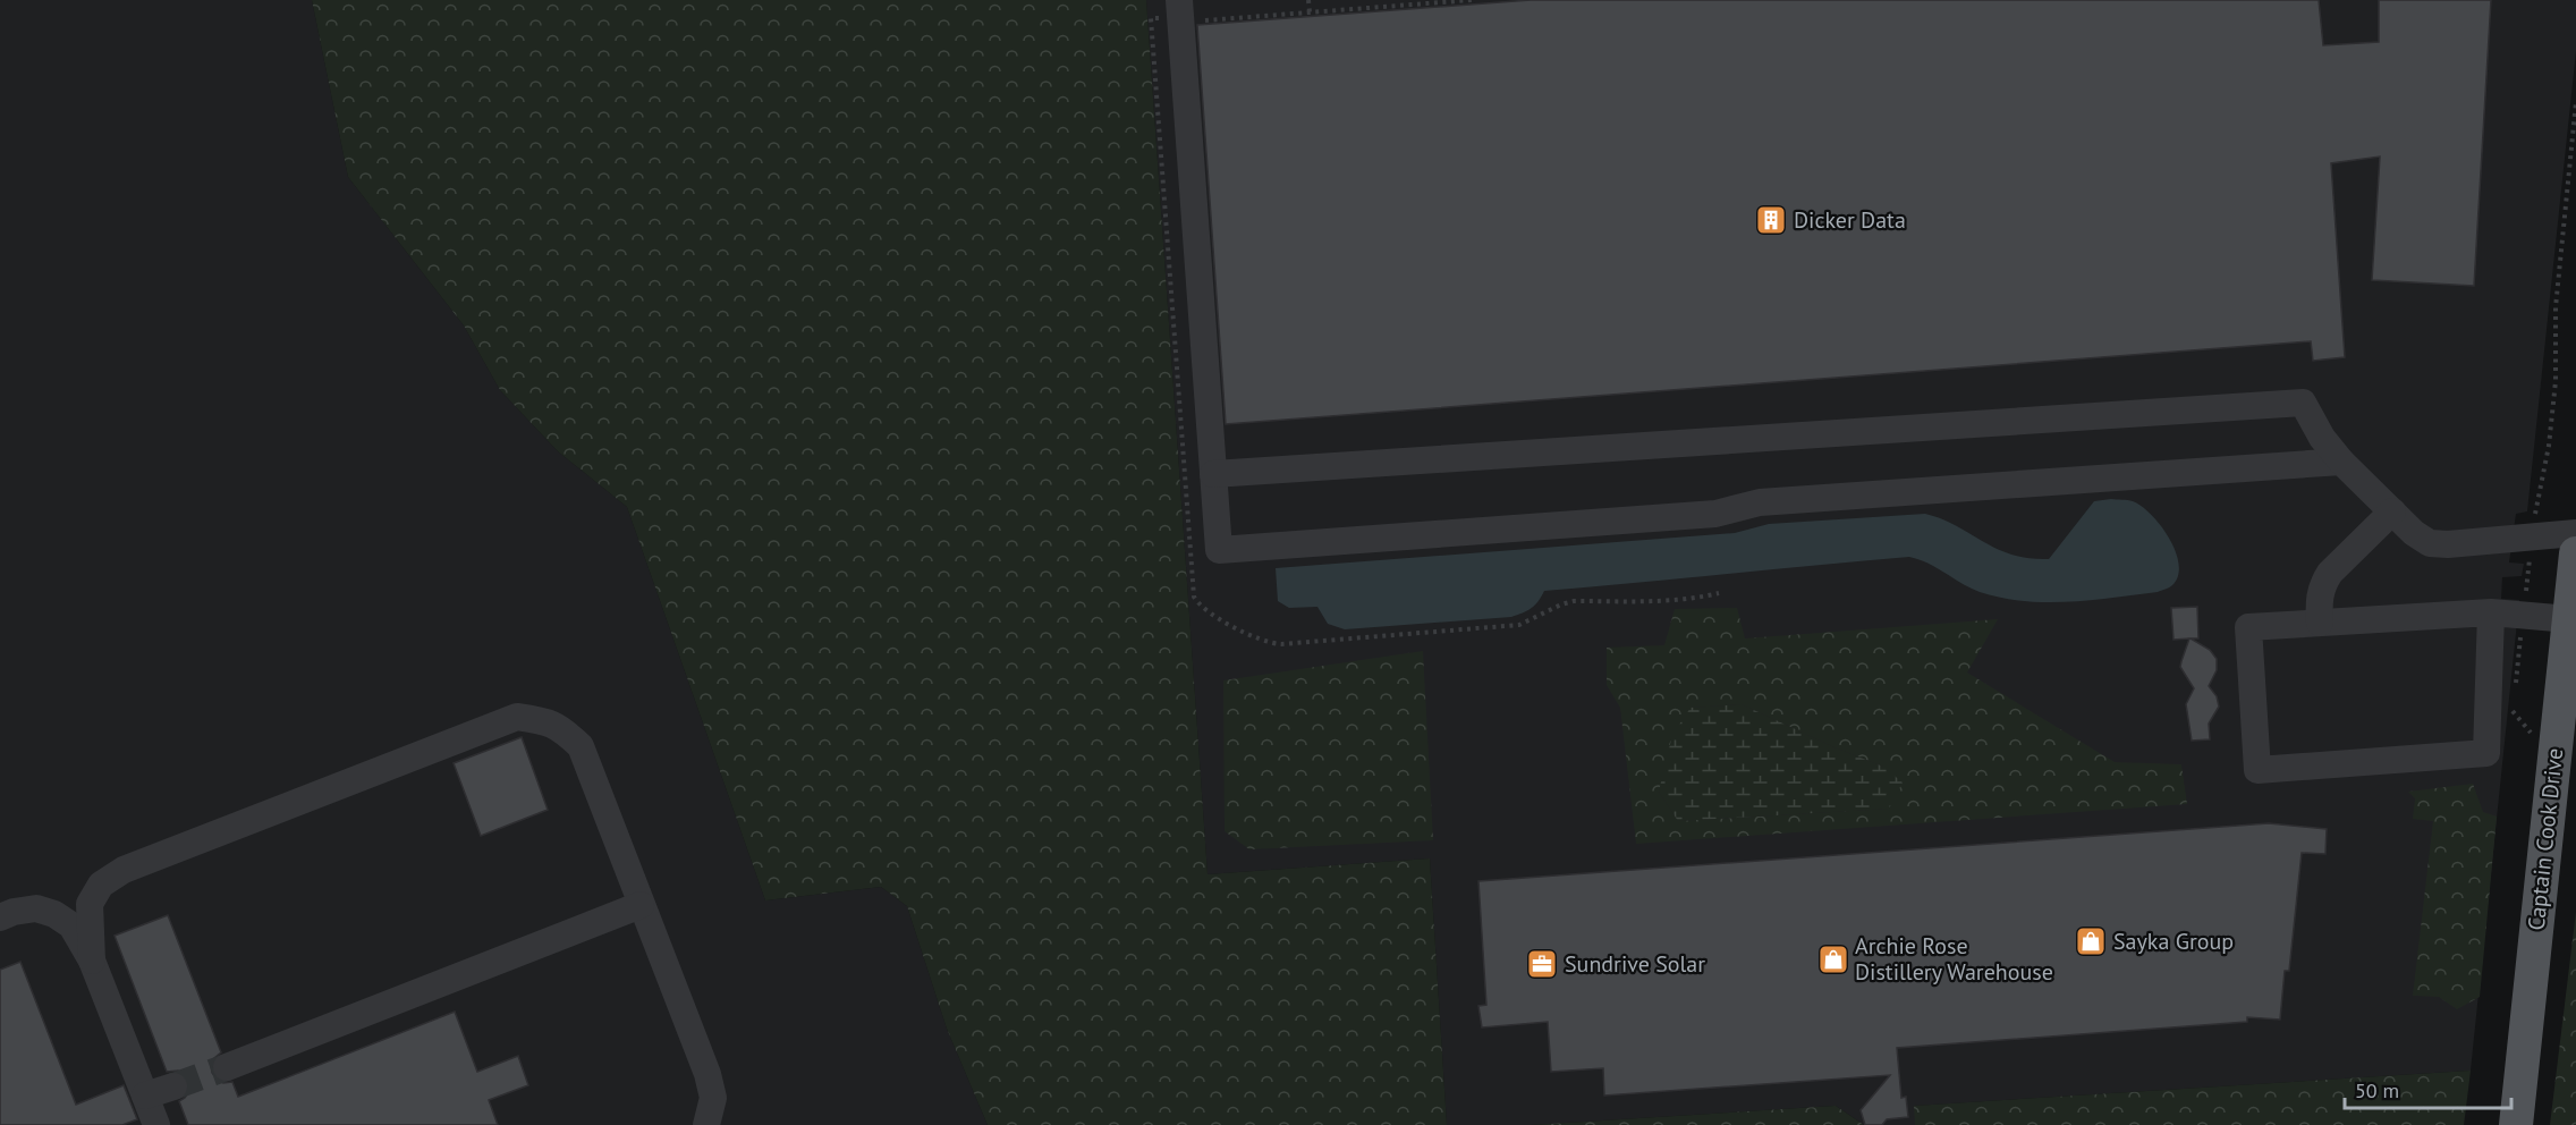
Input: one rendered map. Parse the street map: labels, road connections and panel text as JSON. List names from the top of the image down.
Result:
{
  "streets": {
    "main road": ["Captain Cook Drive"]
  },
  "places": {
    "building": ["Dicker Data"],
    "shop": ["Sayka Group", "Archie Rose Distillery Warehouse"],
    "office": ["Sundrive Solar"]
  },
  "scale_bar": "50 m"
}
